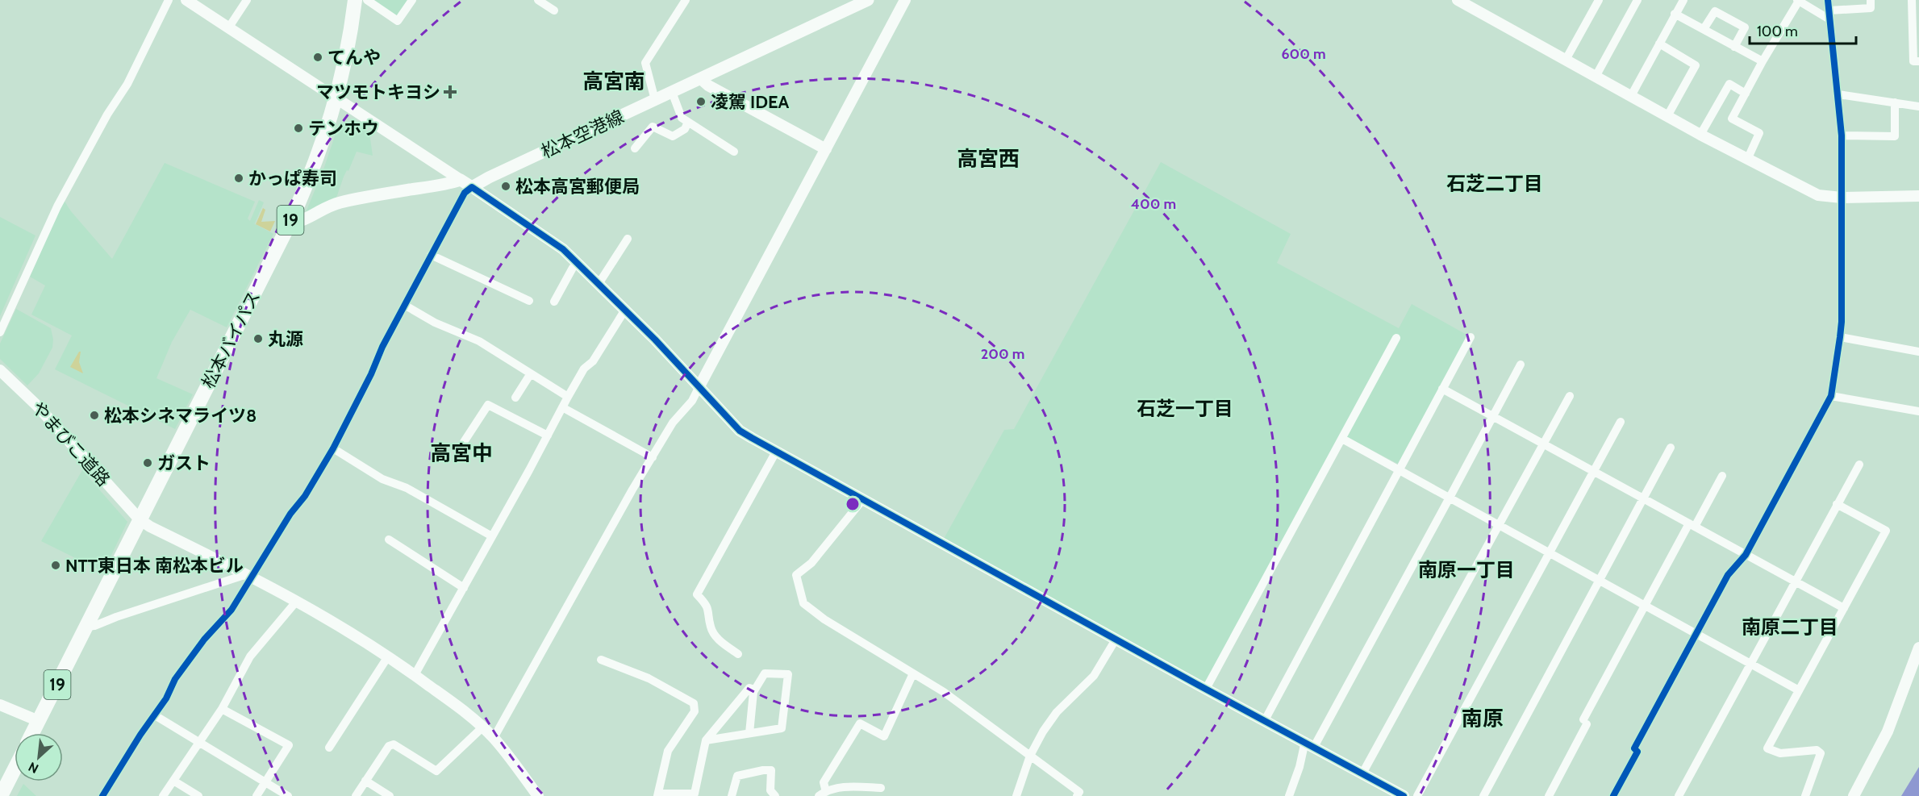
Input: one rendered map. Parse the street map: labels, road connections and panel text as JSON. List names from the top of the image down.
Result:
{
  "streets": {
    "highway": ["19", "松本バイパス"],
    "main road": ["松本空港線"],
    "street": ["やまびこ道路"]
  },
  "crossings": [
    ["松本バイパス", "やまびこ道路"]
  ],
  "districts": [
    "高宮南",
    "高宮西",
    "石芝二丁目",
    "石芝一丁目",
    "高宮中",
    "南原一丁目",
    "南原二丁目",
    "南原"
  ],
  "places": {
    "other": [
      "てんや",
      "凌駕 IDEA",
      "テンホウ",
      "かっぱ寿司",
      "松本高宮郵便局",
      "丸源",
      "松本シネマライツ8",
      "ガスト",
      "NTT東日本 南松本ビル"
    ],
    "health": ["マツモトキヨシ"]
  },
  "scale_bar": "100 m",
  "north": "bottom left",
  "rings": ["600 m", "400 m", "200 m"]
}
